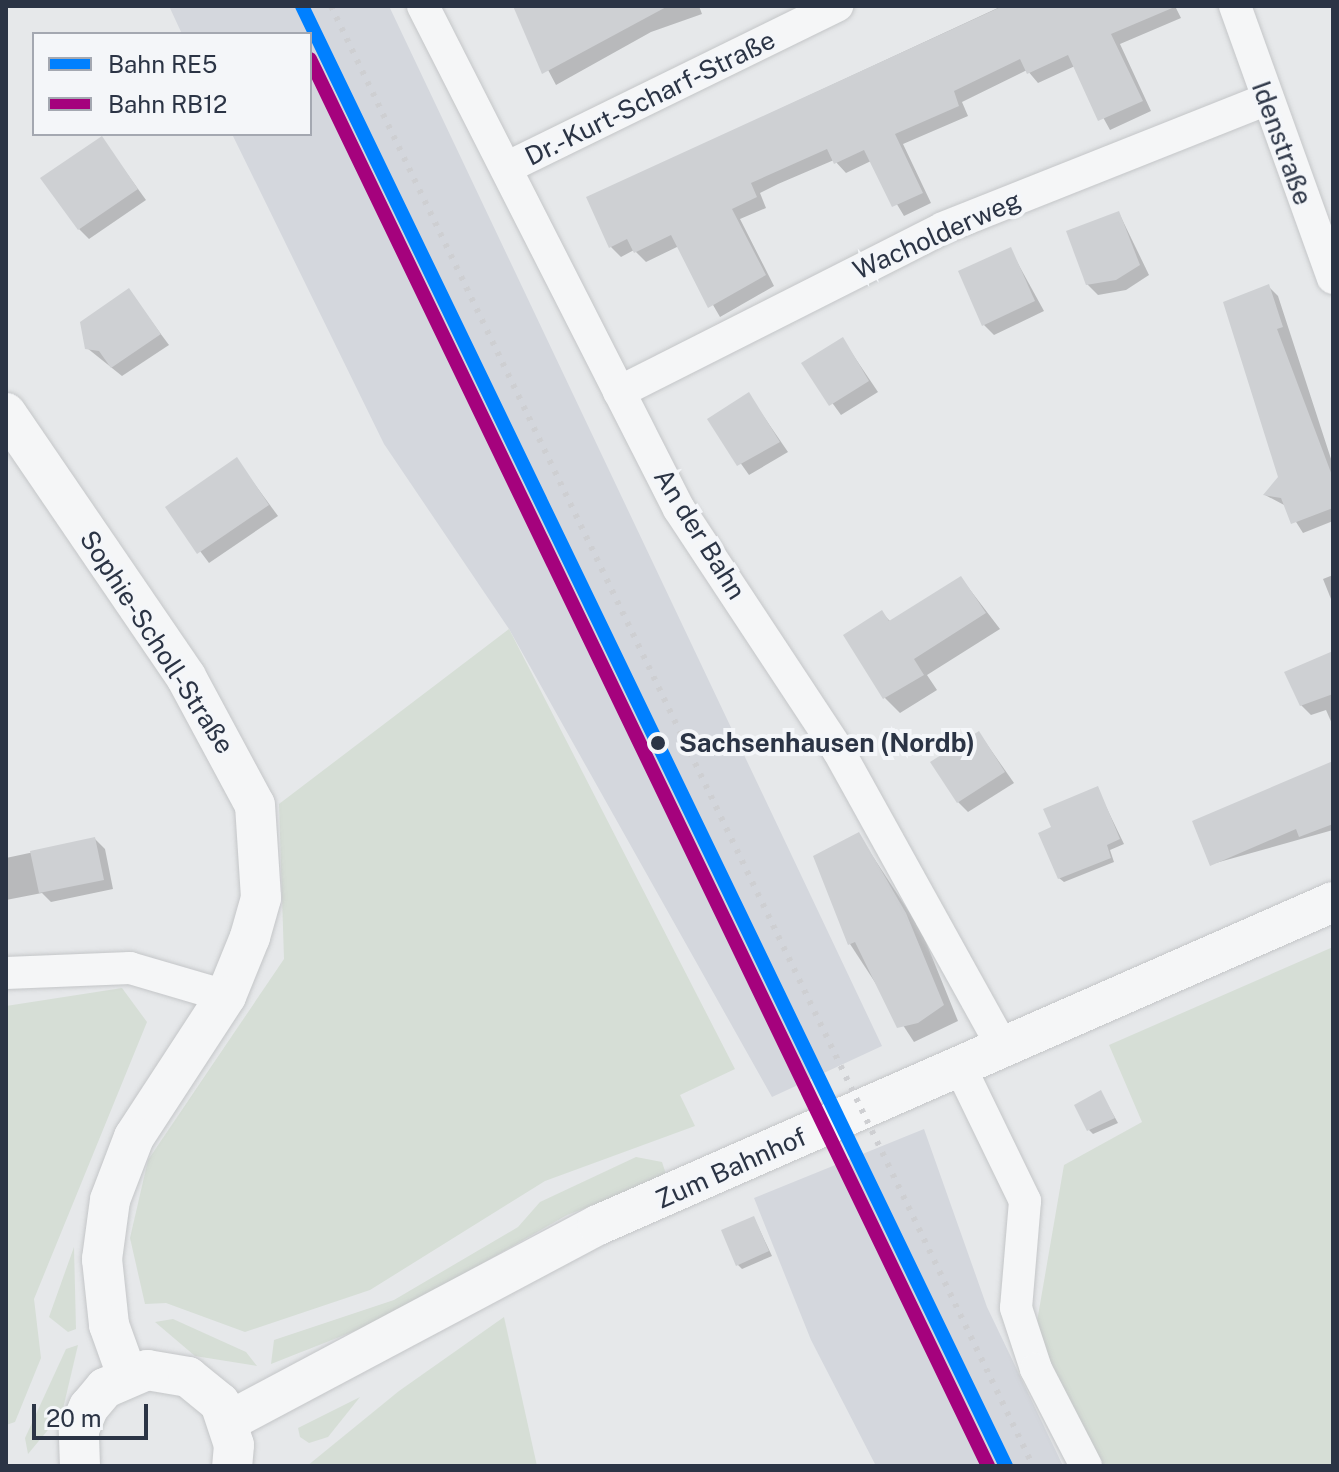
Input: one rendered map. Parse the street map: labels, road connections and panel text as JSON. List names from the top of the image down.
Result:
{
  "streets": {
    "street": [
      "Dr.-Kurt-Scharf-Straße",
      "Idenstraße",
      "Wacholderweg",
      "An der Bahn",
      "Sophie-Scholl-Straße",
      "Zum Bahnhof"
    ]
  },
  "crossings": [
    ["Dr.-Kurt-Scharf-Straße", "An der Bahn"],
    ["Idenstraße", "Wacholderweg"],
    ["Wacholderweg", "An der Bahn"],
    ["An der Bahn", "Zum Bahnhof"]
  ],
  "places": ["Sachsenhausen (Nordb)"],
  "lines": ["rail line RE5", "rail line RB12"],
  "legend": ["Bahn RE5", "Bahn RB12"],
  "scale_bar": "20 m"
}
